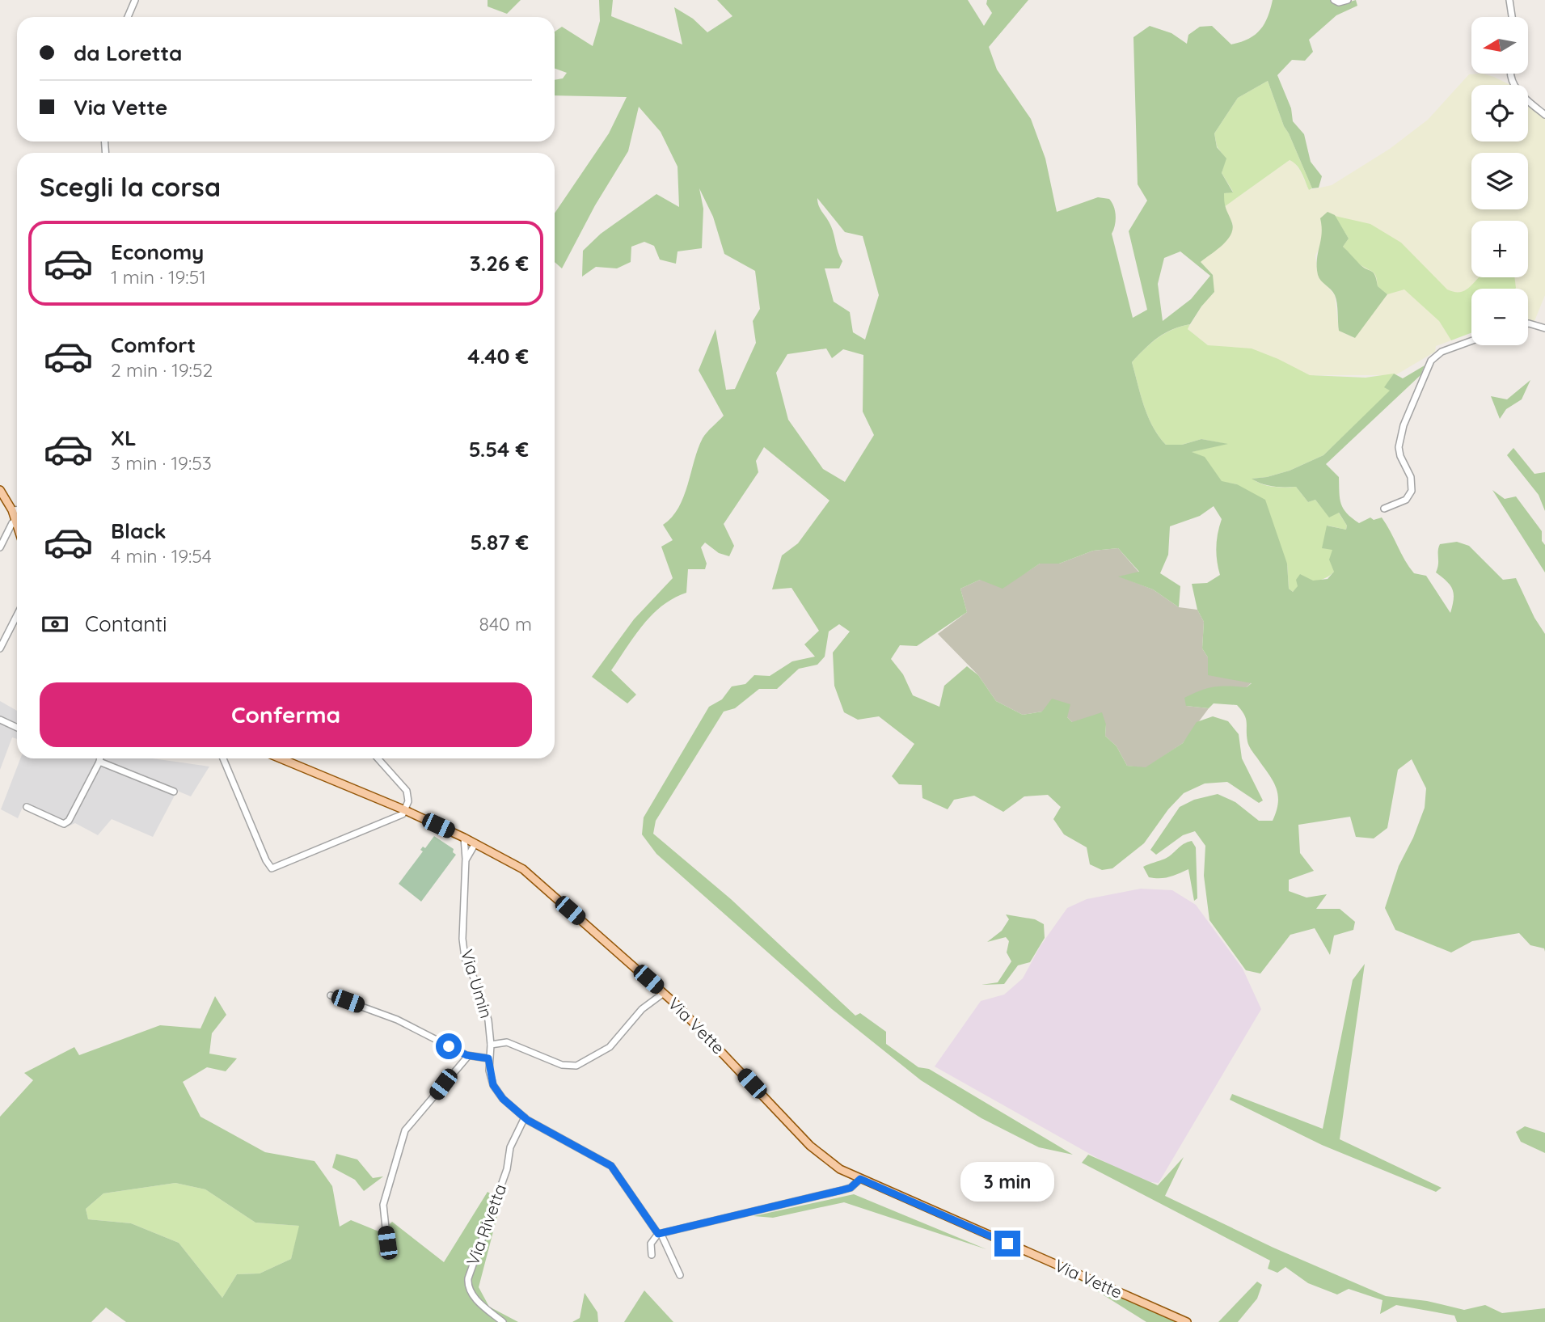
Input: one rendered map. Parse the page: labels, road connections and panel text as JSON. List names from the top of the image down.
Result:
{
  "streets": {
    "main road": ["Via Vette"],
    "street": ["Via Umin", "Via Rivetta"]
  },
  "crossings": [
    ["Via Umin", "Via Vette"],
    ["Via Umin", "Via Rivetta"]
  ],
  "north": "left",
  "page": {
    "map_buttons": ["+", "−"],
    "banner": ["da Loretta", "Via Vette"],
    "heading": "Scegli la corsa",
    "list": [
      {
        "name": "Economy",
        "note": "1 min · 19:51",
        "value": "3.26 €"
      },
      {
        "name": "Comfort",
        "note": "2 min · 19:52",
        "value": "4.40 €"
      },
      {
        "name": "XL",
        "note": "3 min · 19:53",
        "value": "5.54 €"
      },
      {
        "name": "Black",
        "note": "4 min · 19:54",
        "value": "5.87 €"
      }
    ],
    "pay": ["Contanti", "840 m"],
    "buttons": "Conferma",
    "bubble": "3 min"
  }
}
